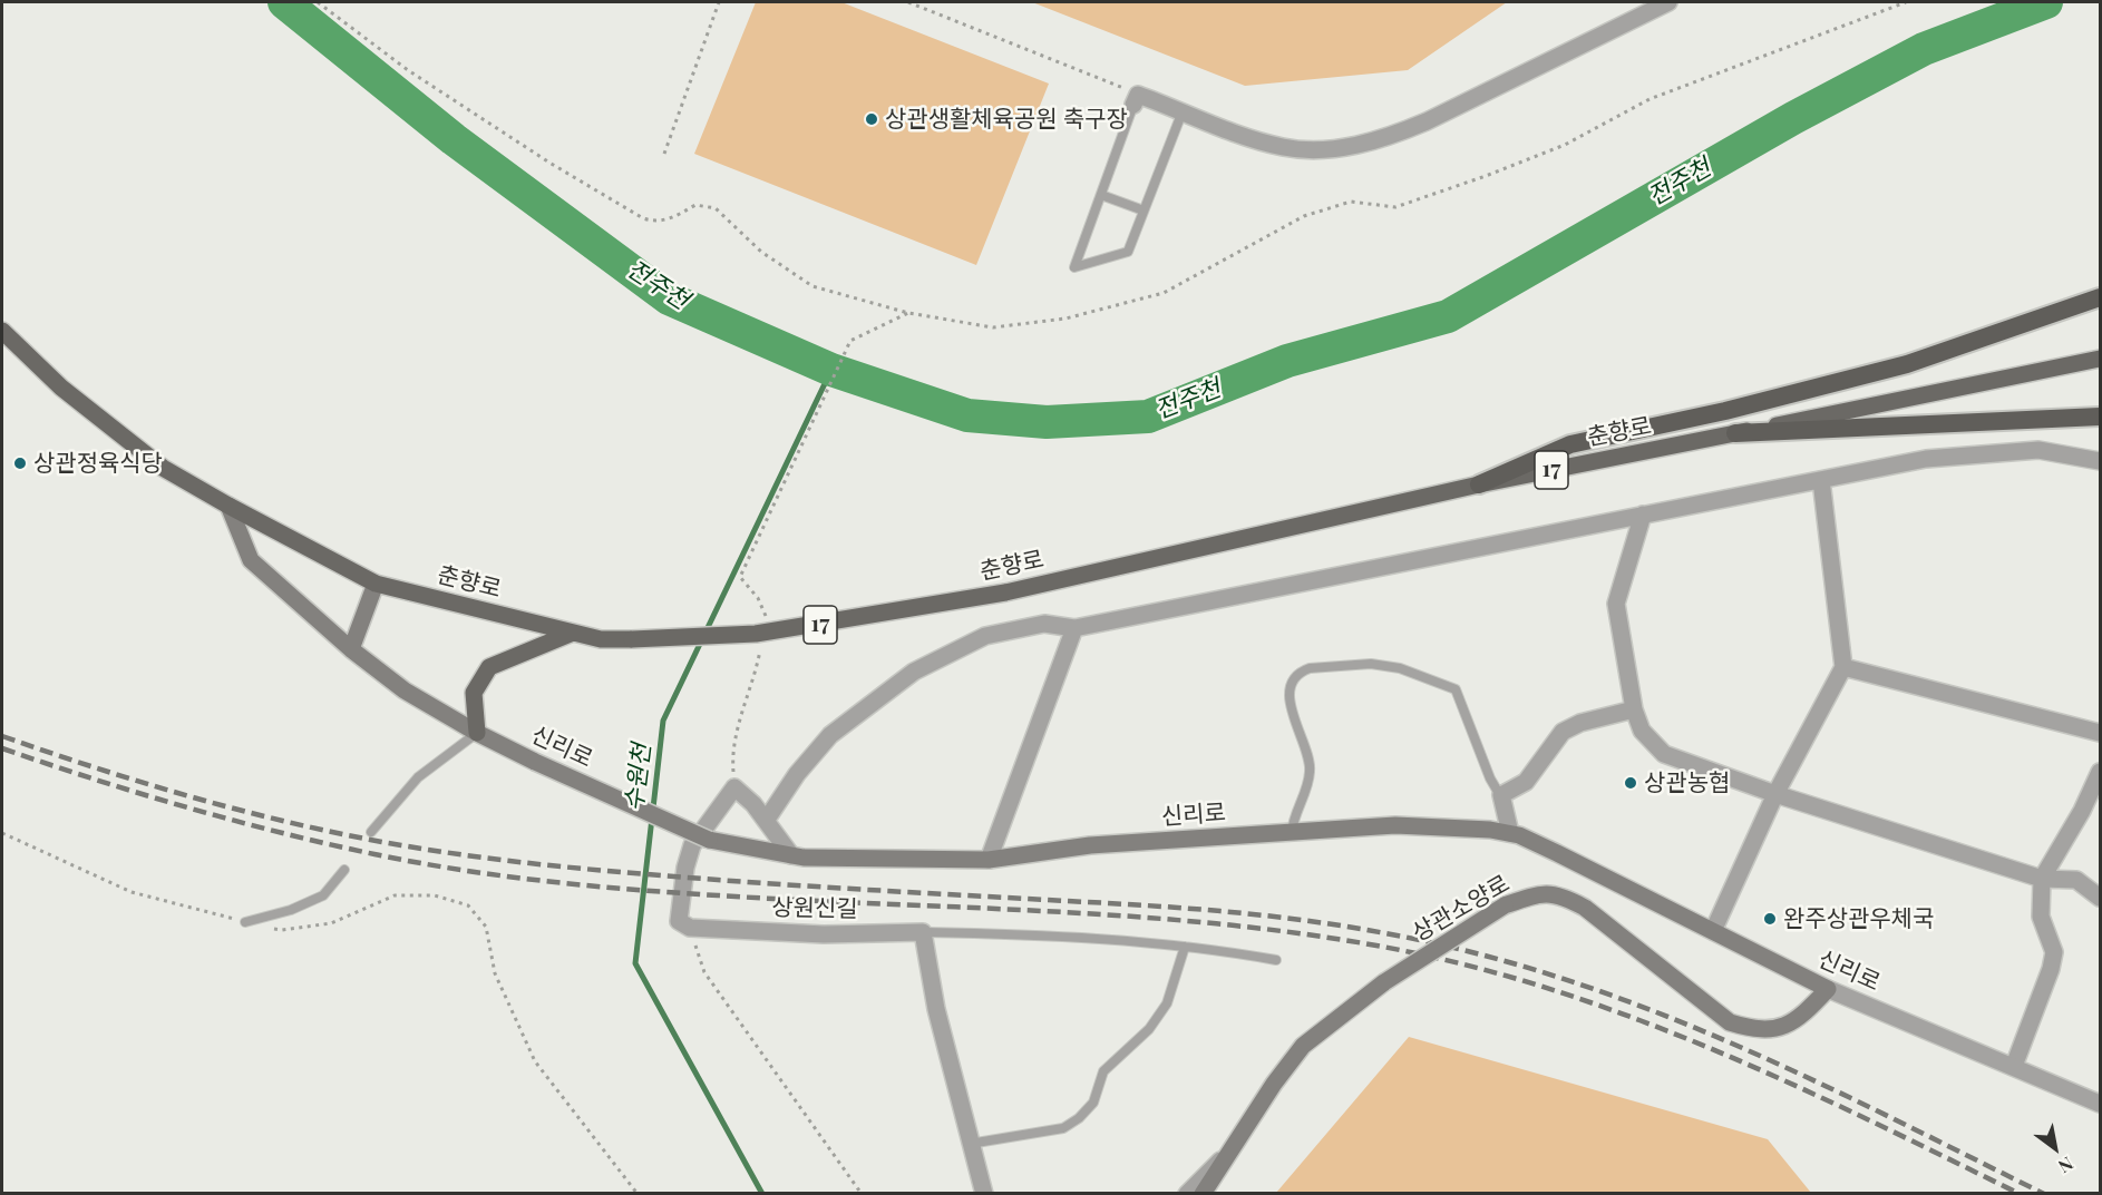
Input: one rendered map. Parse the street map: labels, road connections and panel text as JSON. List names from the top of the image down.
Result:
{
  "streets": {
    "main road": [
      "춘향로",
      "17",
      "신리로",
      "상관소양로"
    ],
    "street": ["상원신길"]
  },
  "crossings": [
    ["춘향로", "신리로"],
    ["신리로", "상관소양로"]
  ],
  "water": ["전주천", "수원천"],
  "places": [
    "상관생활체육공원 축구장",
    "상관정육식당",
    "상관농협",
    "완주상관우체국"
  ],
  "north": "bottom right"
}
